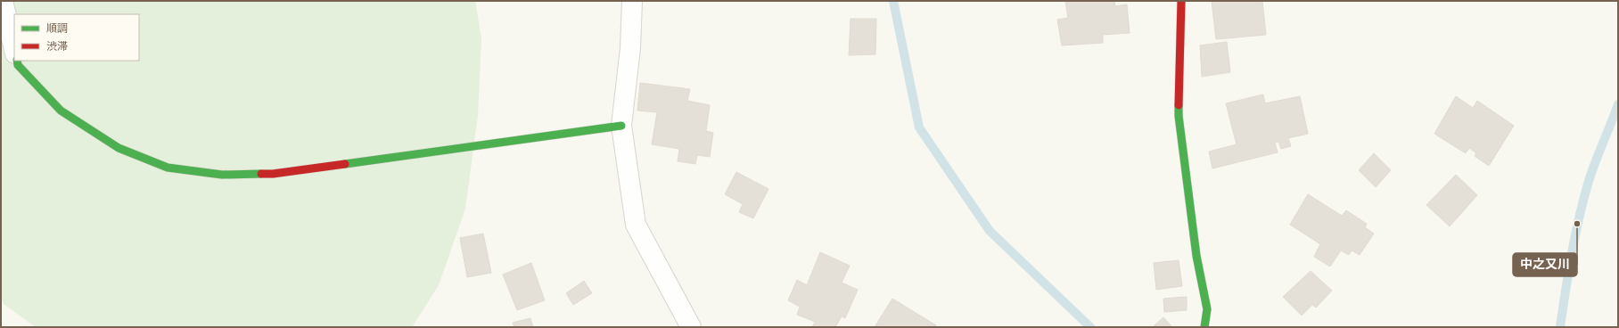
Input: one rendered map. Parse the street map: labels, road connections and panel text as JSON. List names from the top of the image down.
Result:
{
  "places": ["中之又川"],
  "legend": ["順調", "渋滞"]
}
